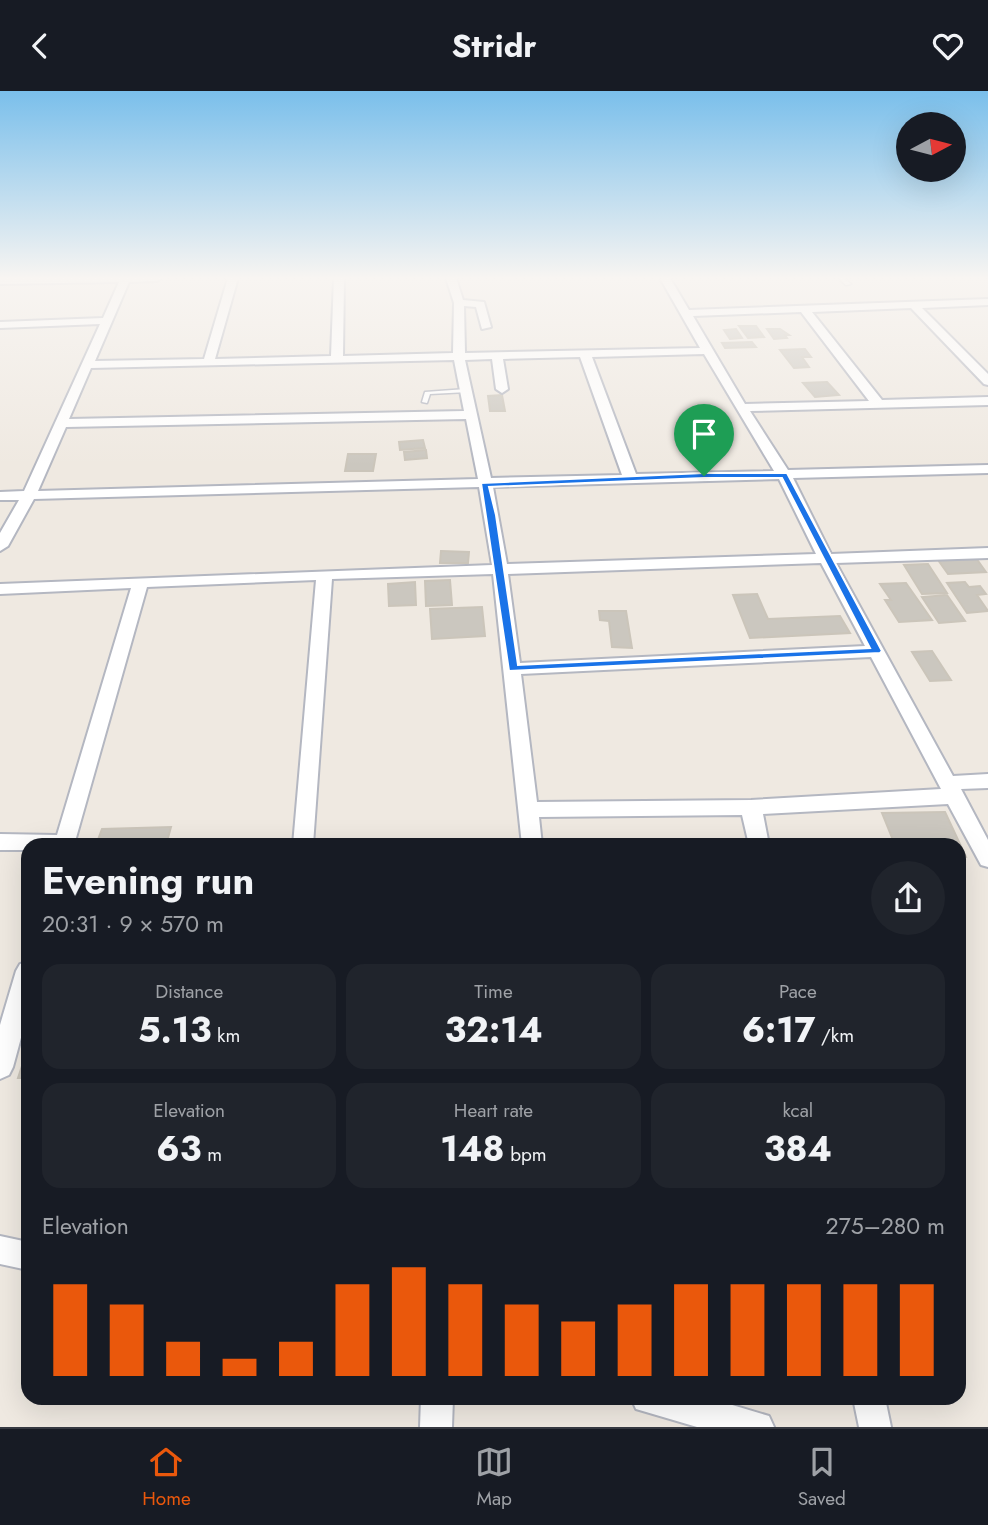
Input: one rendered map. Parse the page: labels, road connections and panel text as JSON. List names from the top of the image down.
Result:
{
  "north": "right",
  "page": {
    "header": "Stridr",
    "heading": ["Evening run", "20:31 · 9 × 570 m"],
    "stats": [
      ["Distance", "5.13 km"],
      ["Time", "32:14"],
      ["Pace", "6:17 /km"],
      ["Elevation", "63 m"],
      ["Heart rate", "148 bpm"],
      ["kcal", "384"]
    ],
    "chart": ["Elevation", "275–280 m"],
    "tabs": ["Home", "Map", "Saved"]
  }
}
